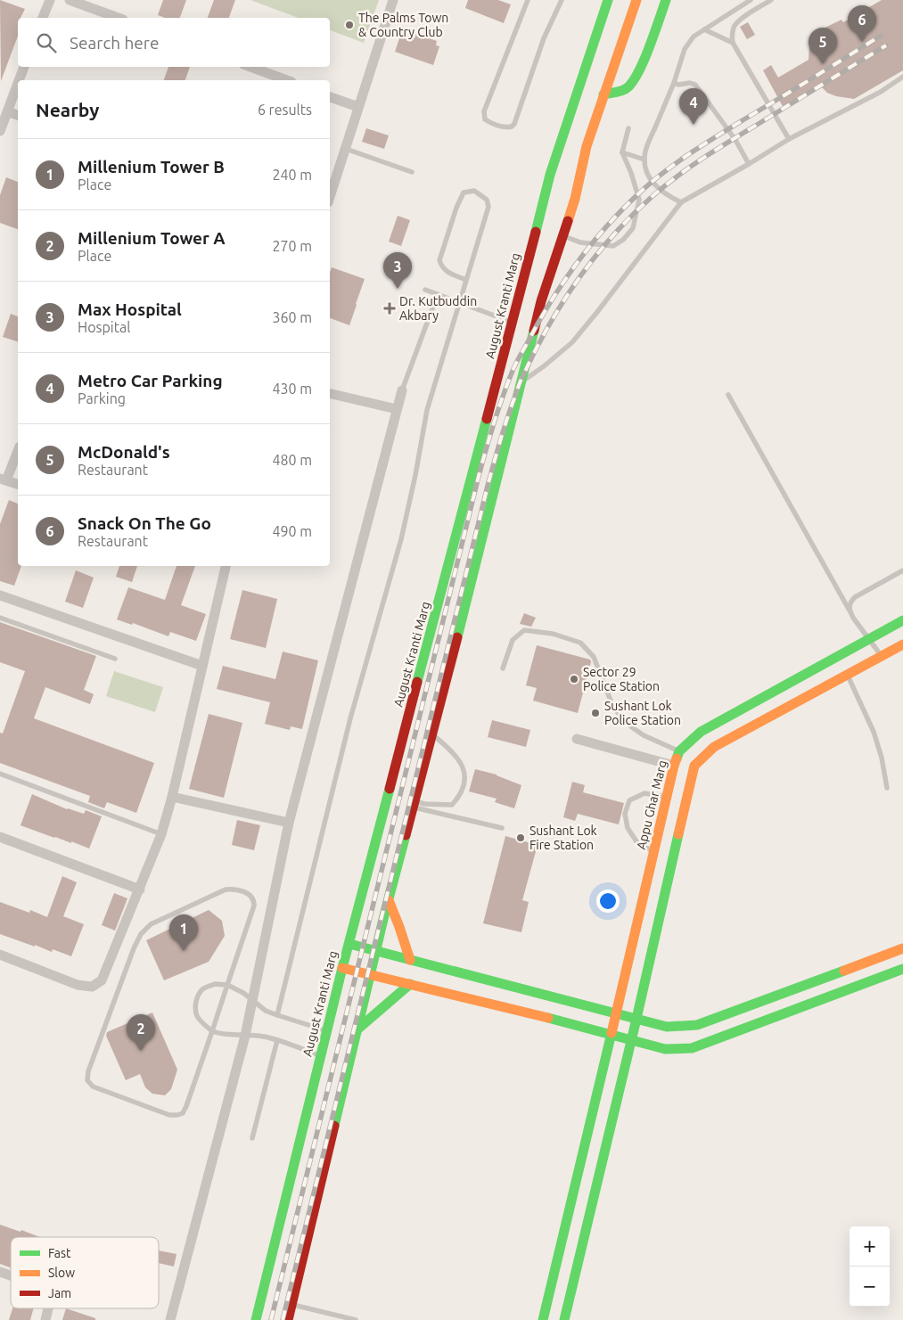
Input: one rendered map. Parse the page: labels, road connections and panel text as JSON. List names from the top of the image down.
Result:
{
  "streets": {
    "main road": ["August Kranti Marg", "Appu Ghar Marg"]
  },
  "places": {
    "other": [
      "The Palms Town & Country Club",
      "Sector 29 Police Station",
      "Sushant Lok Police Station",
      "Sushant Lok Fire Station"
    ],
    "health": ["Dr. Kutbuddin Akbary"]
  },
  "legend": ["Fast", "Slow", "Jam"],
  "page": {
    "pins": [
      "6",
      "5",
      "4",
      "3",
      "1",
      "2"
    ],
    "search": "Search here",
    "heading": ["Nearby", "6 results"],
    "list": [
      {
        "mark": "1",
        "name": "Millenium Tower B",
        "note": "Place",
        "value": "240 m"
      },
      {
        "mark": "2",
        "name": "Millenium Tower A",
        "note": "Place",
        "value": "270 m"
      },
      {
        "mark": "3",
        "name": "Max Hospital",
        "note": "Hospital",
        "value": "360 m"
      },
      {
        "mark": "4",
        "name": "Metro Car Parking",
        "note": "Parking",
        "value": "430 m"
      },
      {
        "mark": "5",
        "name": "McDonald's",
        "note": "Restaurant",
        "value": "480 m"
      },
      {
        "mark": "6",
        "name": "Snack On The Go",
        "note": "Restaurant",
        "value": "490 m"
      }
    ],
    "map_buttons": ["+", "−"]
  }
}
